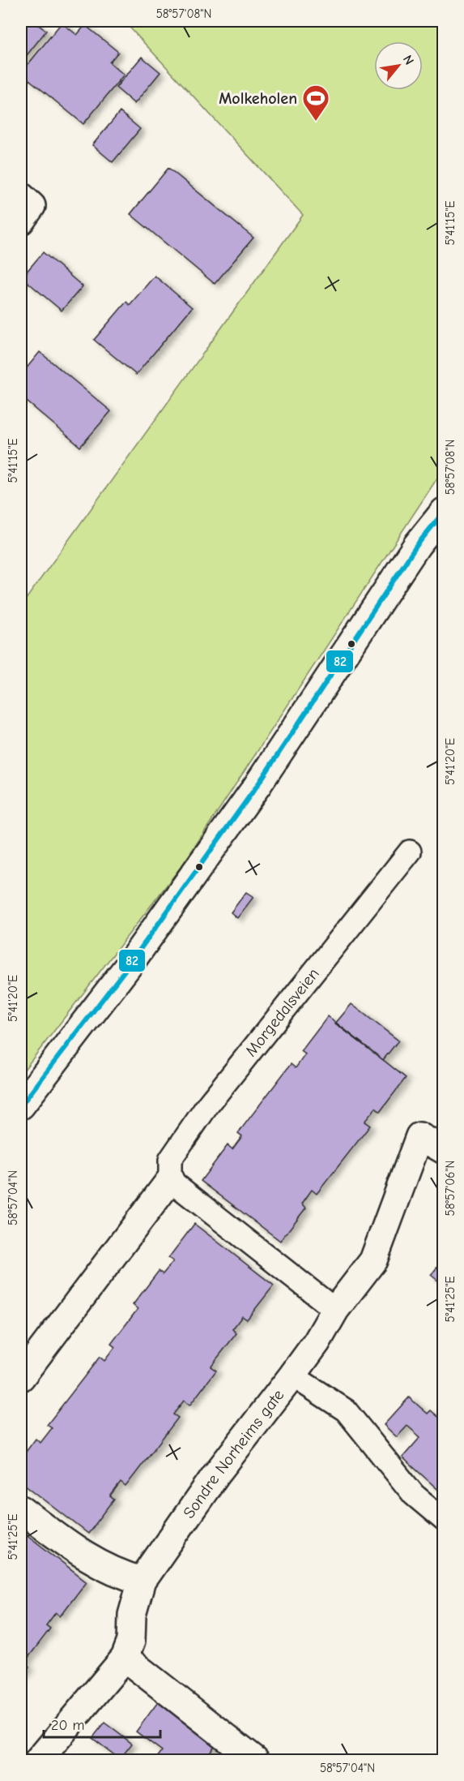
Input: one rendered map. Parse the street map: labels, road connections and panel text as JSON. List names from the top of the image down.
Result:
{
  "streets": {
    "street": ["Sondre Norheims gate"],
    "lane": ["Morgedalsveien"]
  },
  "places": {
    "sports": ["Molkeholen"]
  },
  "lines": ["transit line 82"],
  "scale_bar": "20 m",
  "north": "top right",
  "coordinates": [
    "58°57'08\"N",
    "5°41'15\"E",
    "5°41'20\"E",
    "58°57'06\"N",
    "58°57'04\"N",
    "5°41'25\"E"
  ]
}
